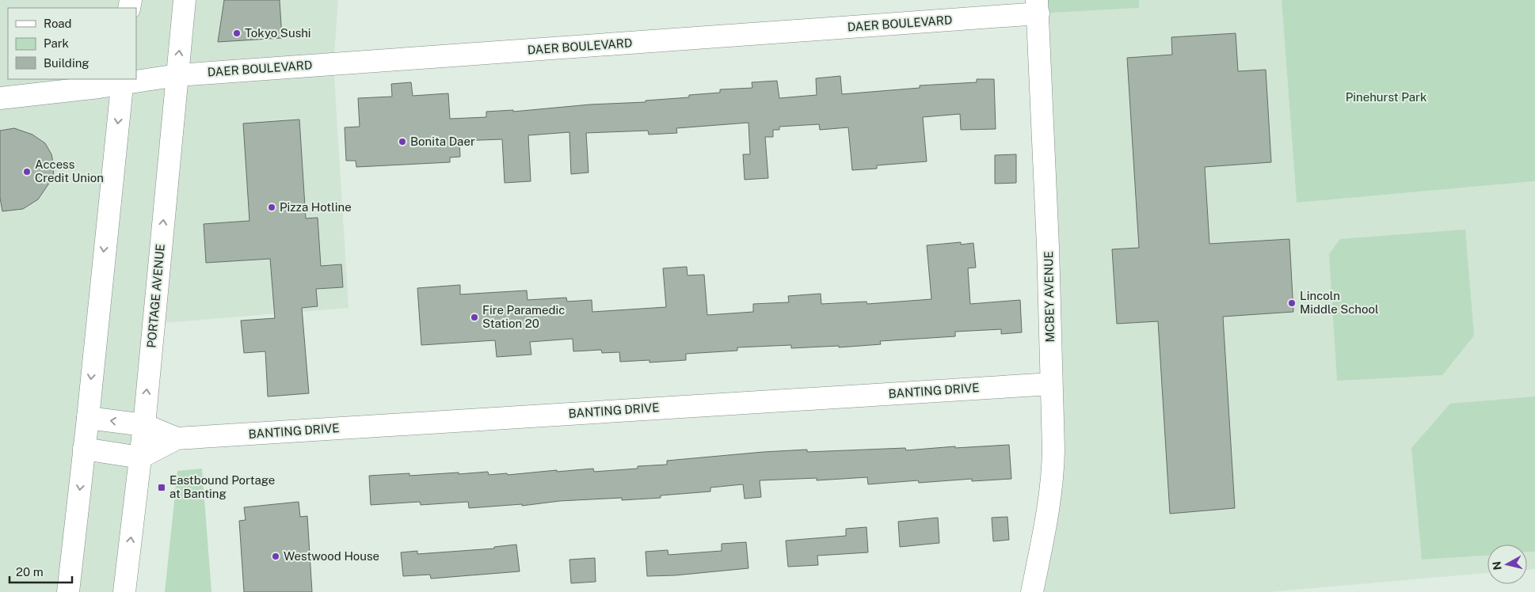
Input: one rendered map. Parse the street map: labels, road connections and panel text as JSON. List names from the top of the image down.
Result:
{
  "streets": {
    "main road": [
      "DAER BOULEVARD",
      "PORTAGE AVENUE",
      "MCBEY AVENUE",
      "BANTING DRIVE"
    ]
  },
  "crossings": [
    ["DAER BOULEVARD", "PORTAGE AVENUE"],
    ["DAER BOULEVARD", "MCBEY AVENUE"],
    ["PORTAGE AVENUE", "BANTING DRIVE"],
    ["MCBEY AVENUE", "BANTING DRIVE"]
  ],
  "parks": ["Pinehurst Park"],
  "places": {
    "other": [
      "Tokyo Sushi",
      "Bonita Daer",
      "Access Credit Union",
      "Pizza Hotline",
      "Lincoln Middle School",
      "Fire Paramedic Station 20",
      "Westwood House"
    ],
    "transit": ["Eastbound Portage at Banting"]
  },
  "legend": ["Road", "Park", "Building"],
  "scale_bar": "20 m",
  "north": "left"
}
